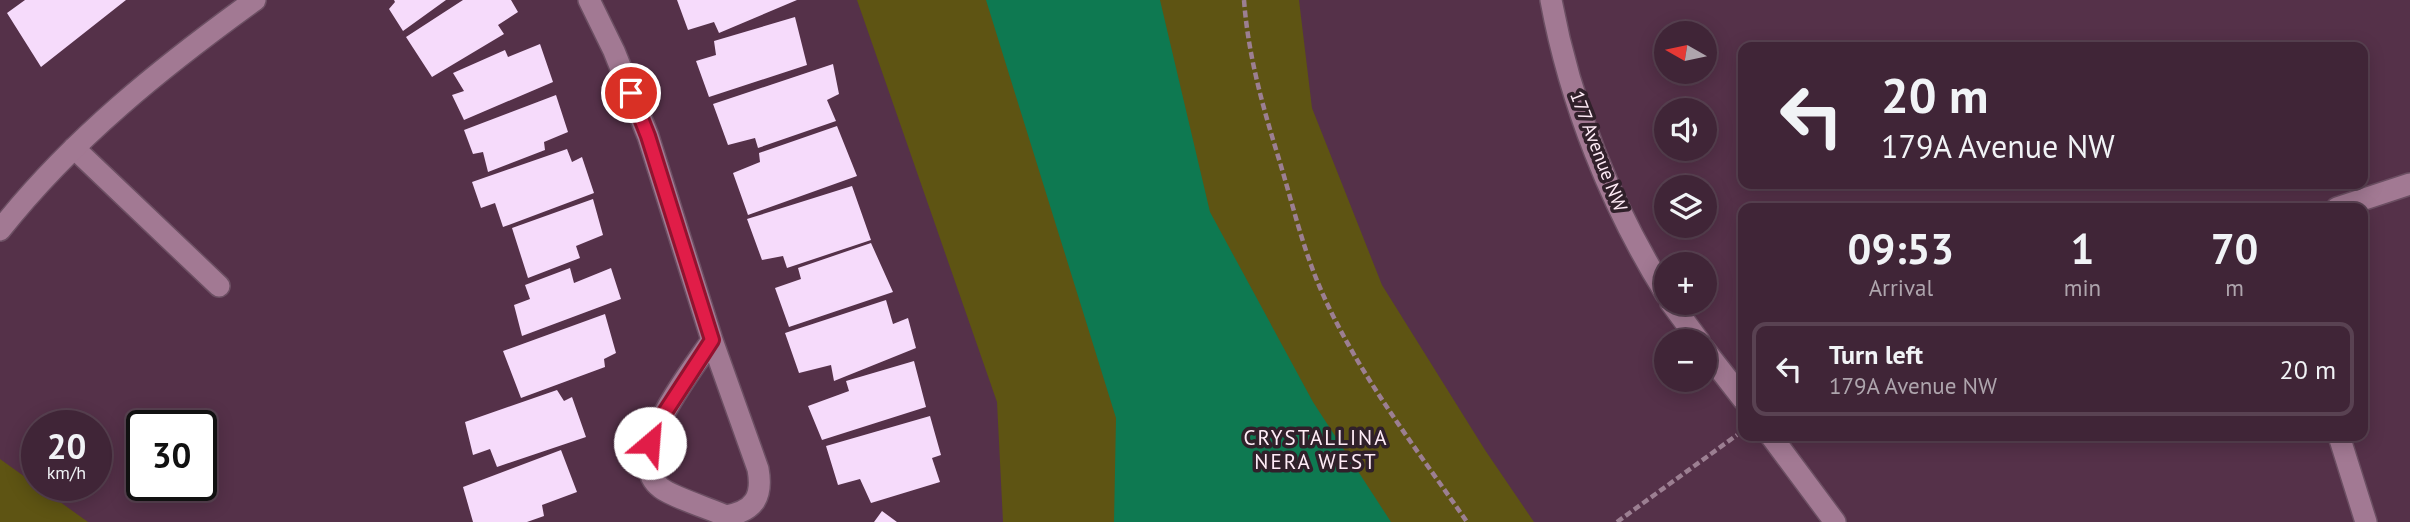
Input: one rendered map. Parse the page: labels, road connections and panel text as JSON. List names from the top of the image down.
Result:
{
  "streets": {
    "street": ["177 Avenue NW"]
  },
  "districts": ["CRYSTALLINA NERA WEST"],
  "north": "left",
  "page": {
    "map_buttons": ["+", "−"],
    "turn": ["20 m", "179A Avenue NW"],
    "eta": [
      "09:53",
      "Arrival",
      "1",
      "min",
      "70",
      "m"
    ],
    "list": [
      {
        "name": "Turn left",
        "note": "179A Avenue NW",
        "value": "20 m"
      }
    ],
    "speed": "20 km/h",
    "limit": "30"
  }
}
